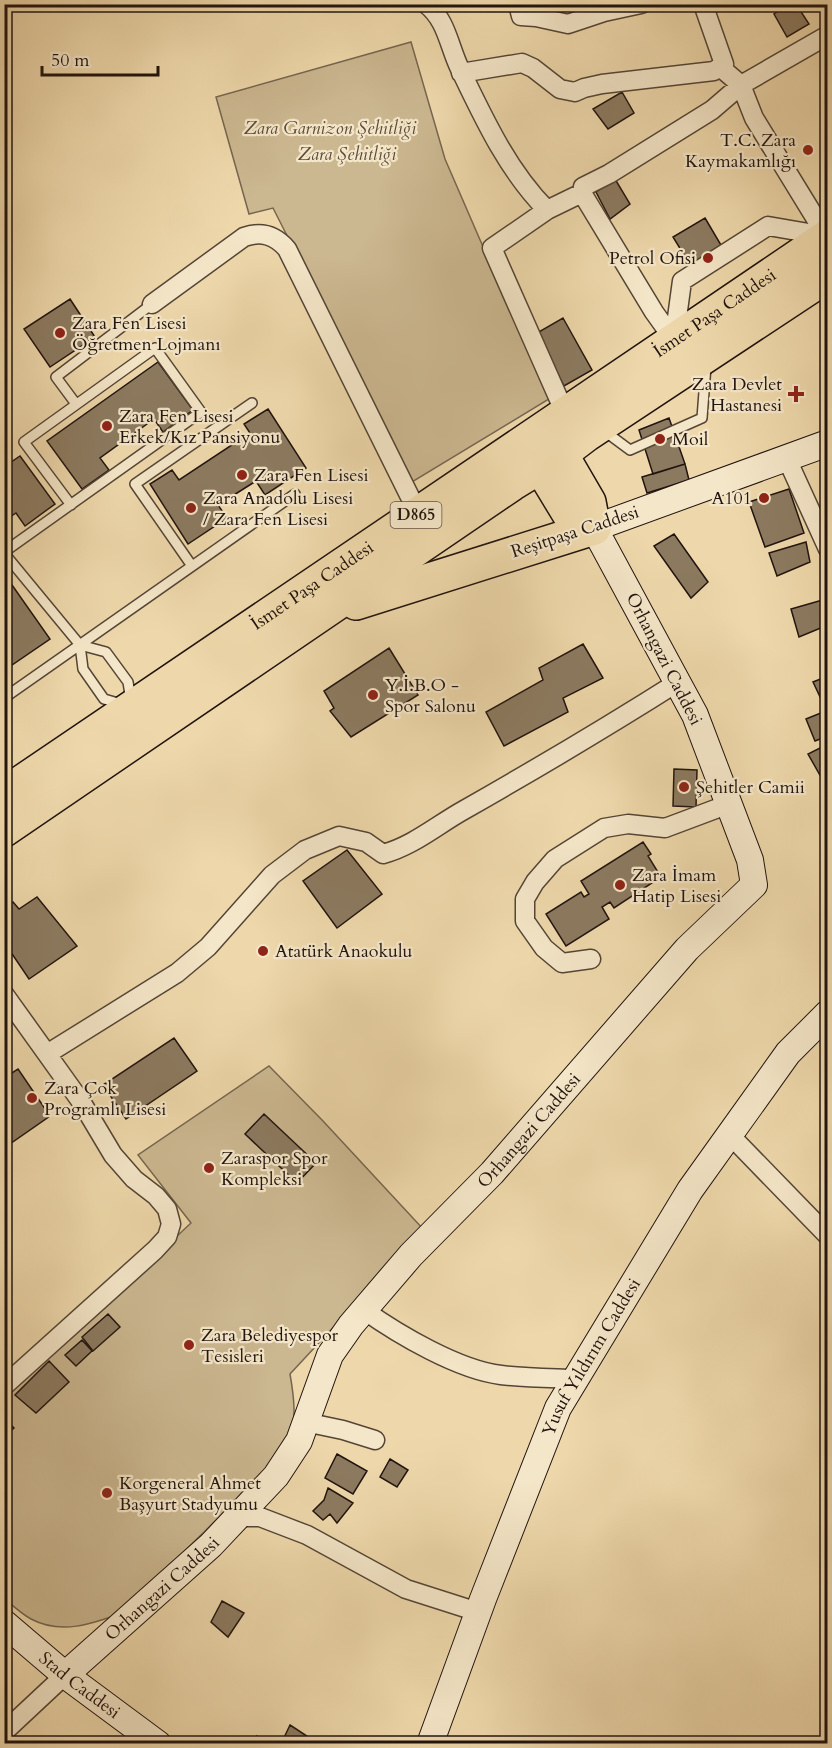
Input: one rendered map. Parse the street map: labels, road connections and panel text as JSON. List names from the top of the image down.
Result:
{
  "streets": {
    "highway": ["İsmet Paşa Caddesi", "D865", "Reşitpaşa Caddesi"],
    "street": ["Orhangazi Caddesi", "Yusuf Yıldırım Caddesi", "Stad Caddesi"]
  },
  "crossings": [
    ["İsmet Paşa Caddesi", "Reşitpaşa Caddesi"],
    ["Reşitpaşa Caddesi", "Orhangazi Caddesi"],
    ["Orhangazi Caddesi", "Stad Caddesi"]
  ],
  "parks": ["Zara Garnizon Şehitliği", "Zara Şehitliği"],
  "places": {
    "other": [
      "T.C. Zara Kaymakamlığı",
      "Petrol Ofisi",
      "Zara Fen Lisesi Öğretmen Lojmanı",
      "Zara Fen Lisesi Erkek/Kız Pansiyonu",
      "Moil",
      "Zara Fen Lisesi",
      "A101",
      "Zara Anadolu Lisesi / Zara Fen Lisesi",
      "Y.İ.B.O - Spor Salonu",
      "Şehitler Camii",
      "Zara İmam Hatip Lisesi",
      "Atatürk Anaokulu",
      "Zara Çok Programlı Lisesi",
      "Zaraspor Spor Kompleksi",
      "Zara Belediyespor Tesisleri",
      "Korgeneral Ahmet Başyurt Stadyumu"
    ],
    "health": ["Zara Devlet Hastanesi"]
  },
  "scale_bar": "50 m"
}
